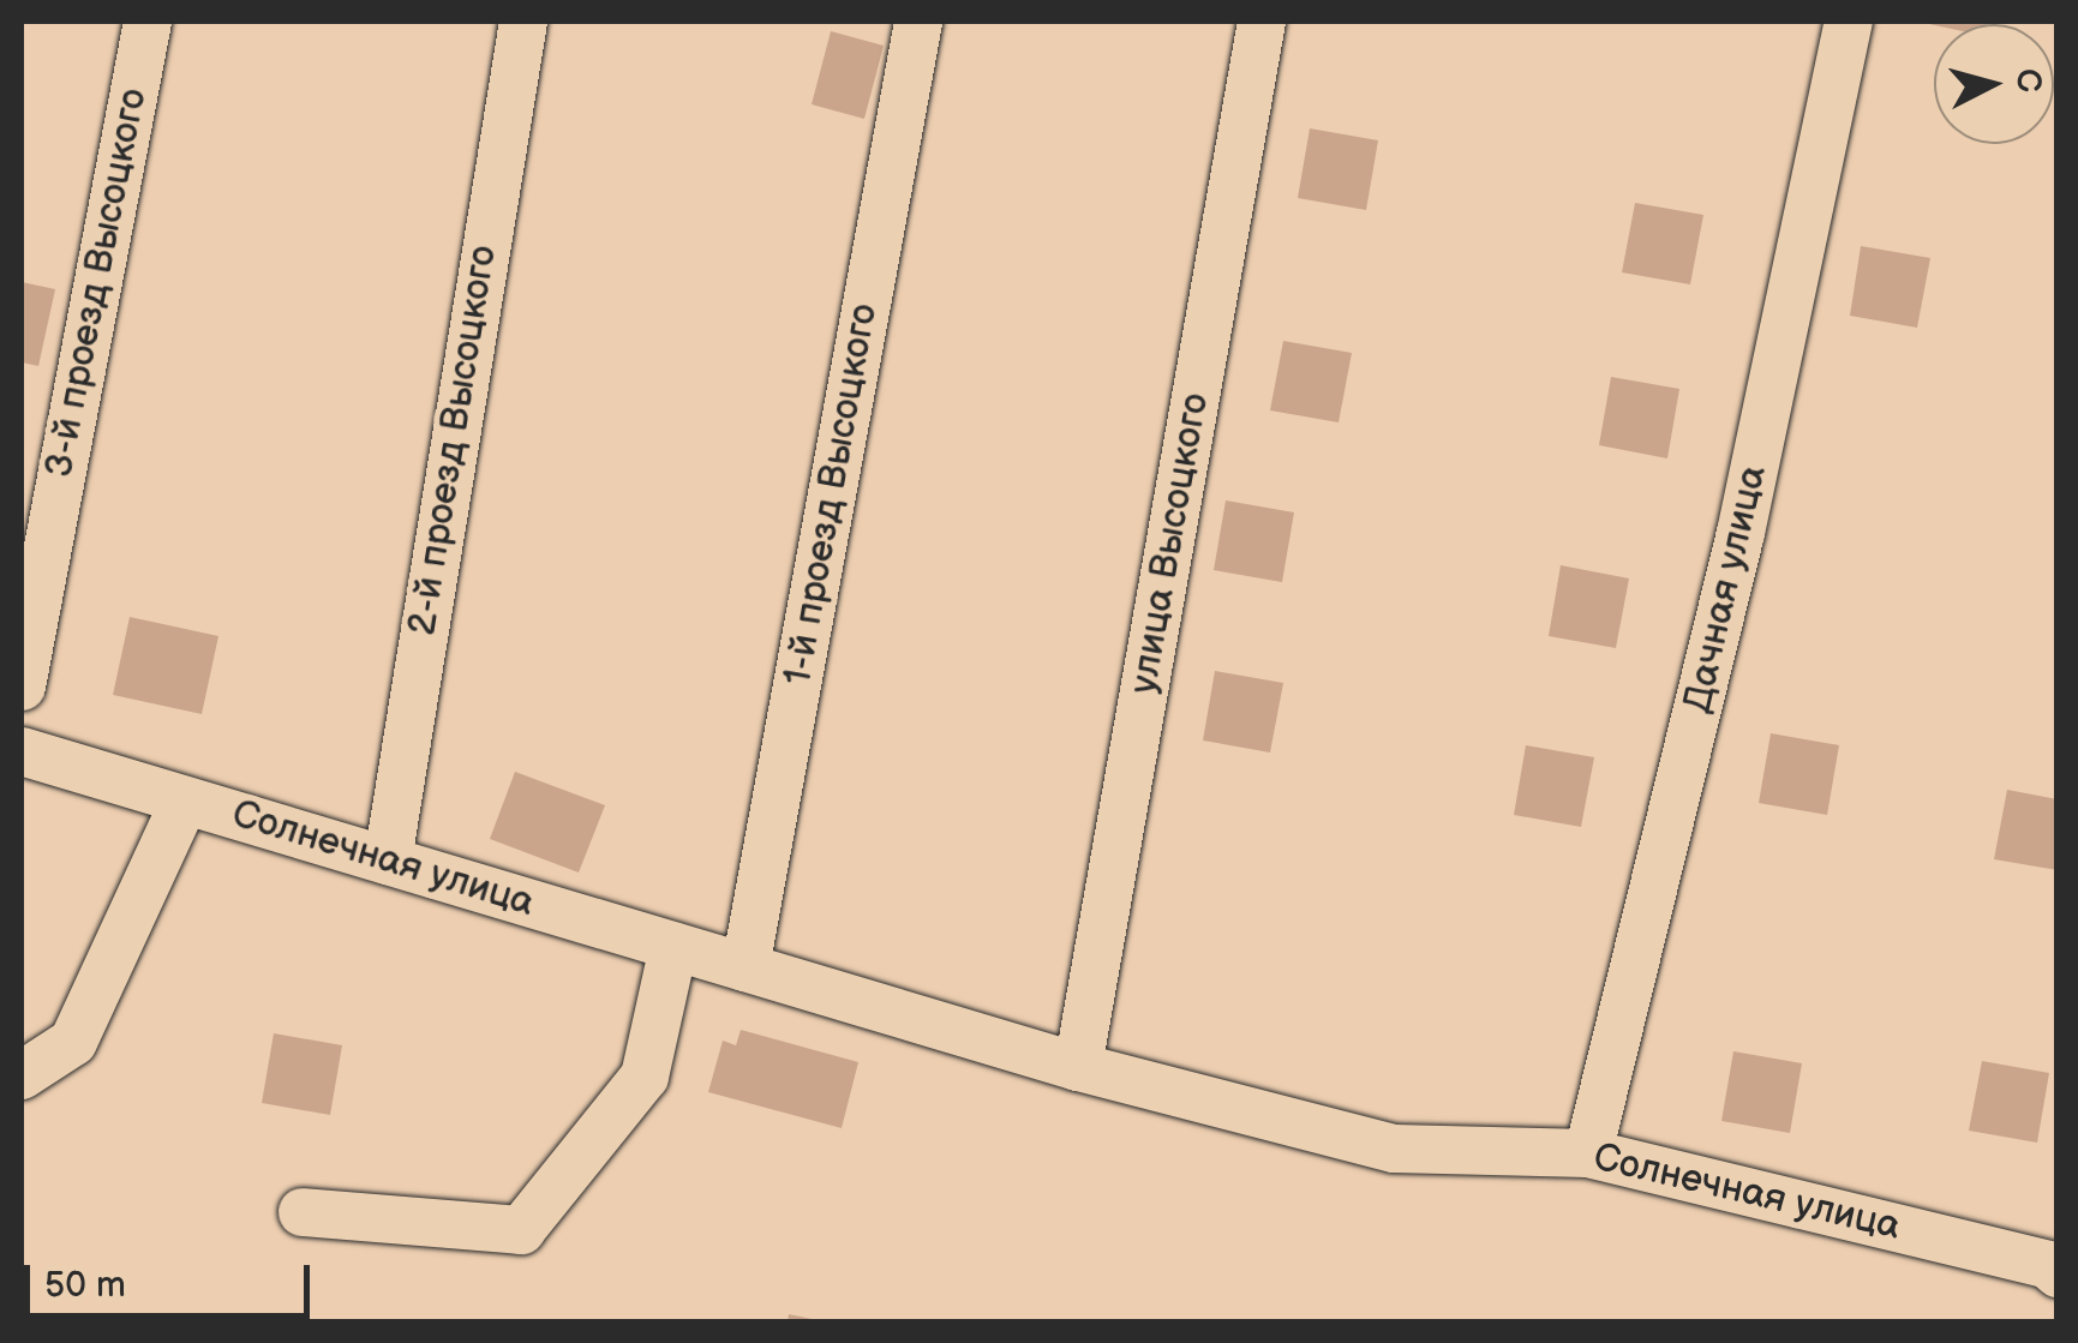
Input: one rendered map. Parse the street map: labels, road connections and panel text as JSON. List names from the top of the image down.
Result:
{
  "streets": {
    "street": [
      "3-й проезд Высоцкого",
      "2-й проезд Высоцкого",
      "1-й проезд Высоцкого",
      "улица Высоцкого",
      "Дачная улица",
      "Солнечная улица"
    ]
  },
  "crossings": [
    ["2-й проезд Высоцкого", "Солнечная улица"],
    ["1-й проезд Высоцкого", "Солнечная улица"],
    ["улица Высоцкого", "Солнечная улица"],
    ["Дачная улица", "Солнечная улица"]
  ],
  "scale_bar": "50 m",
  "north": "right"
}
